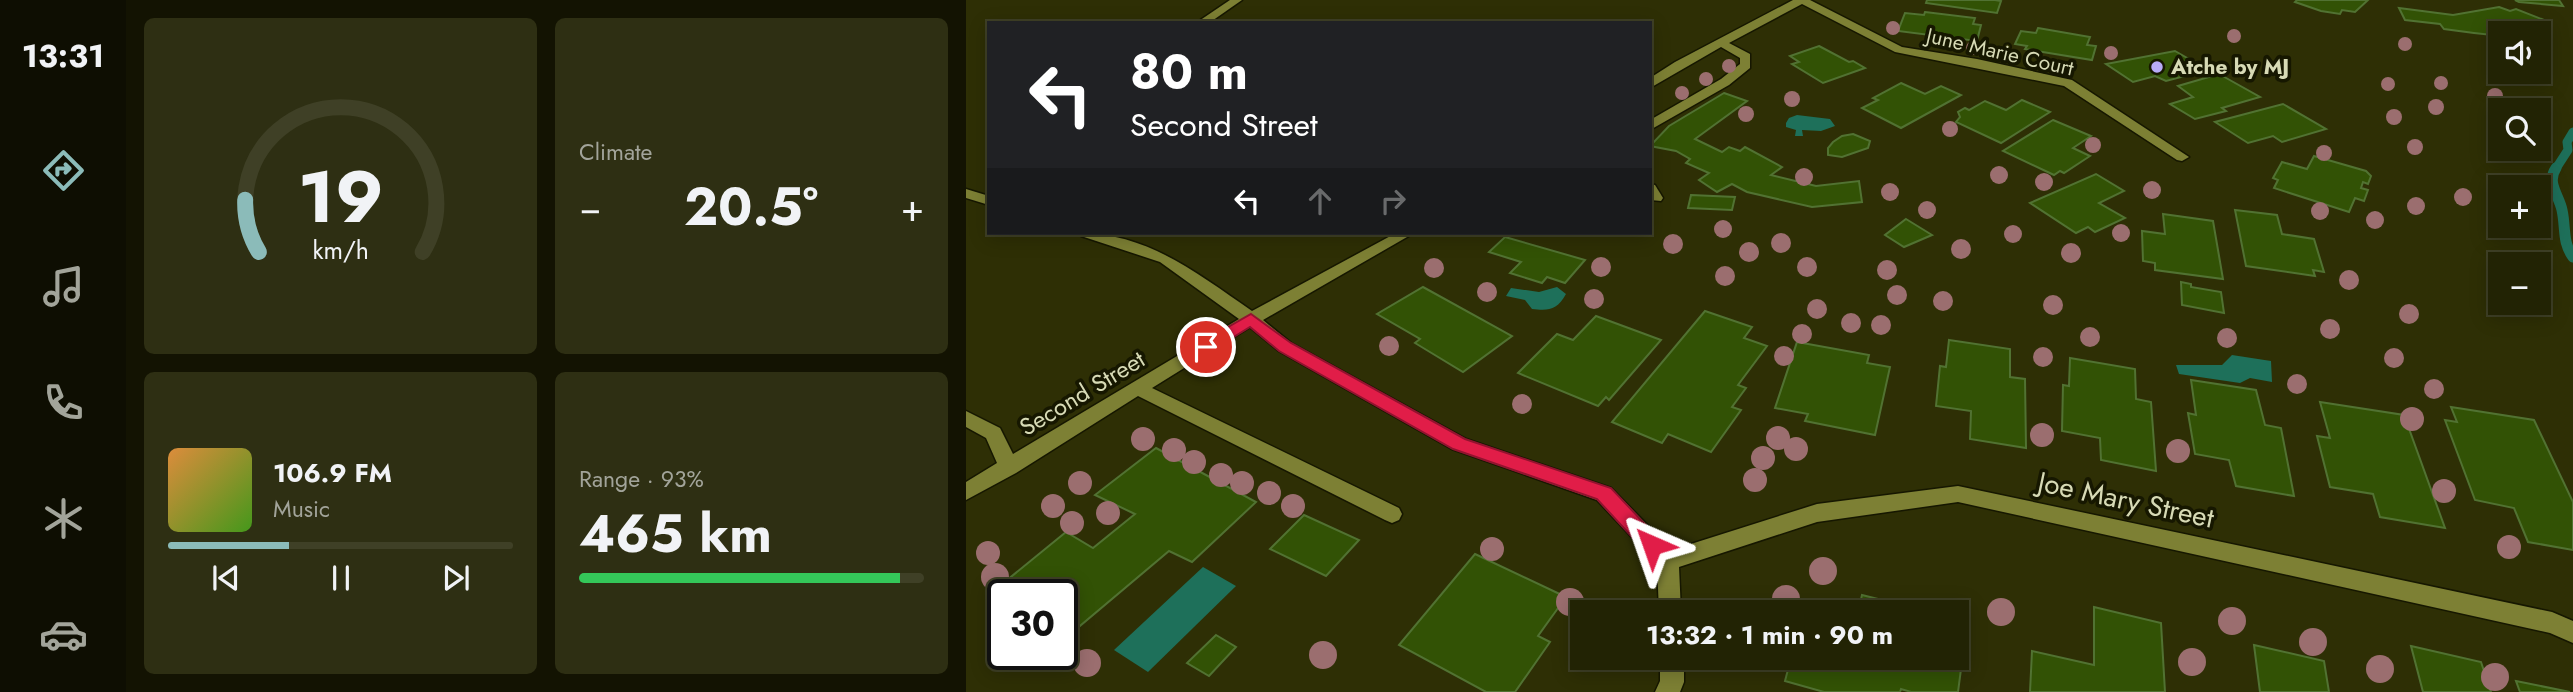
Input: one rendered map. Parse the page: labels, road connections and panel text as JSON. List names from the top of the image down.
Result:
{
  "streets": {
    "street": ["June Marie Court", "Second Street", "Joe Mary Street"]
  },
  "places": ["Atche by MJ"],
  "page": {
    "tabs": "13:31",
    "tile": [
      "Climate",
      ["Range · 93%", "465 km"]
    ],
    "map_buttons": ["+", "−"],
    "turn": ["80 m", "Second Street"],
    "heat": ["−", "20.5°", "+"],
    "song": ["106.9 FM", "Music"],
    "limit": "30",
    "trip": "13:32 · 1 min · 90 m",
    "gauge": ["19", "km/h"]
  }
}
